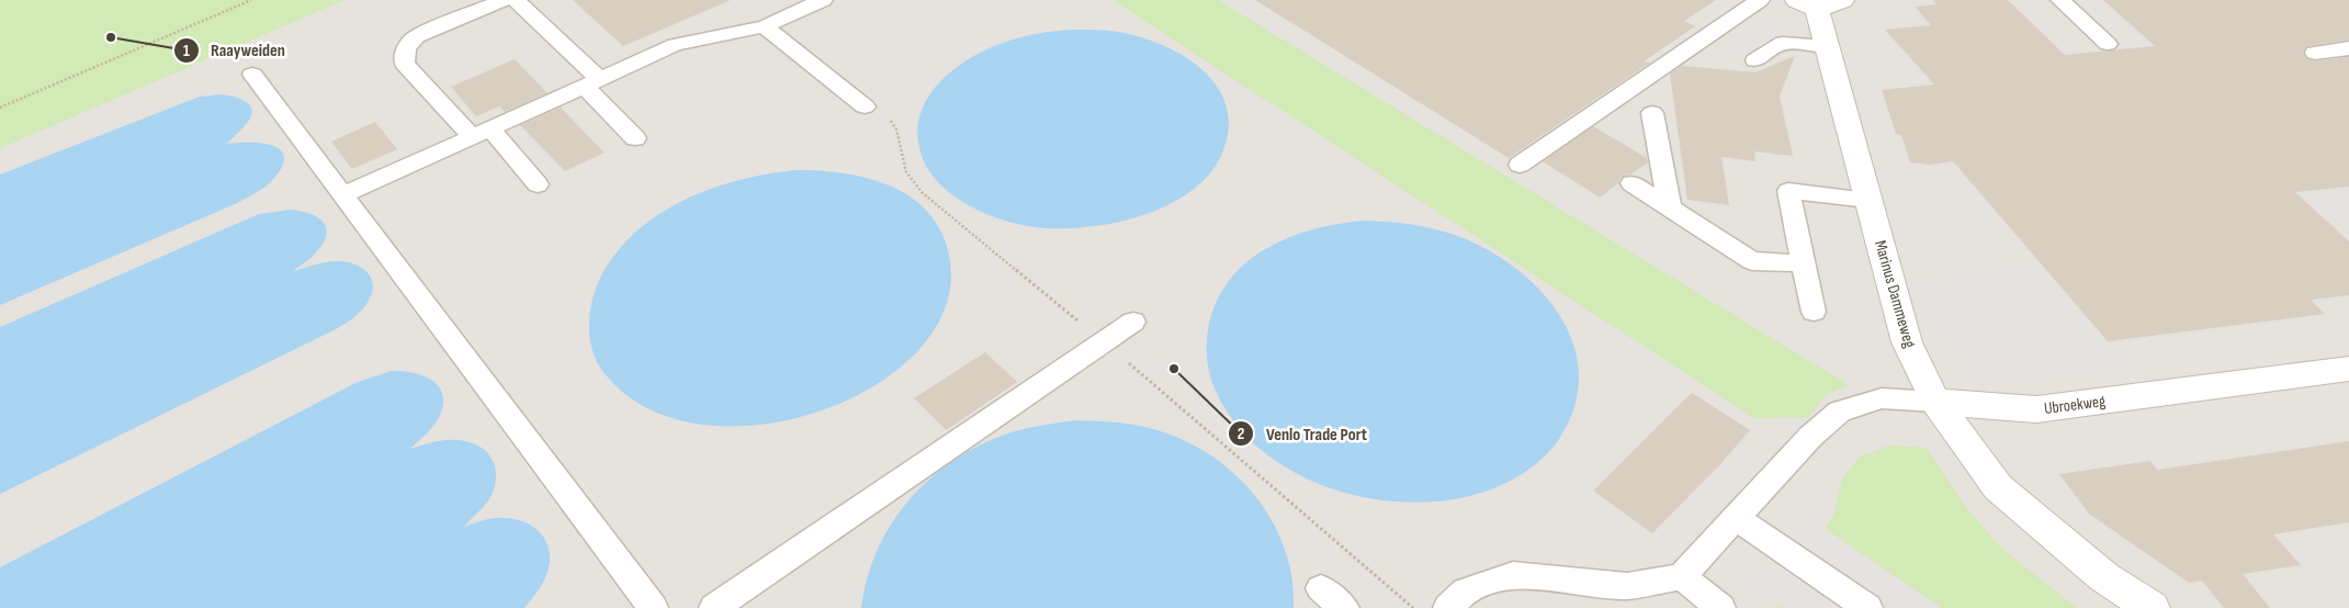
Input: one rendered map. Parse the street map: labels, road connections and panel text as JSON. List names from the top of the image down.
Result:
{
  "streets": {
    "street": ["Marinus Dammeweg", "Ubroekweg"]
  },
  "crossings": [
    ["Marinus Dammeweg", "Ubroekweg"]
  ],
  "places": ["Raayweiden", "Venlo Trade Port"]
}
